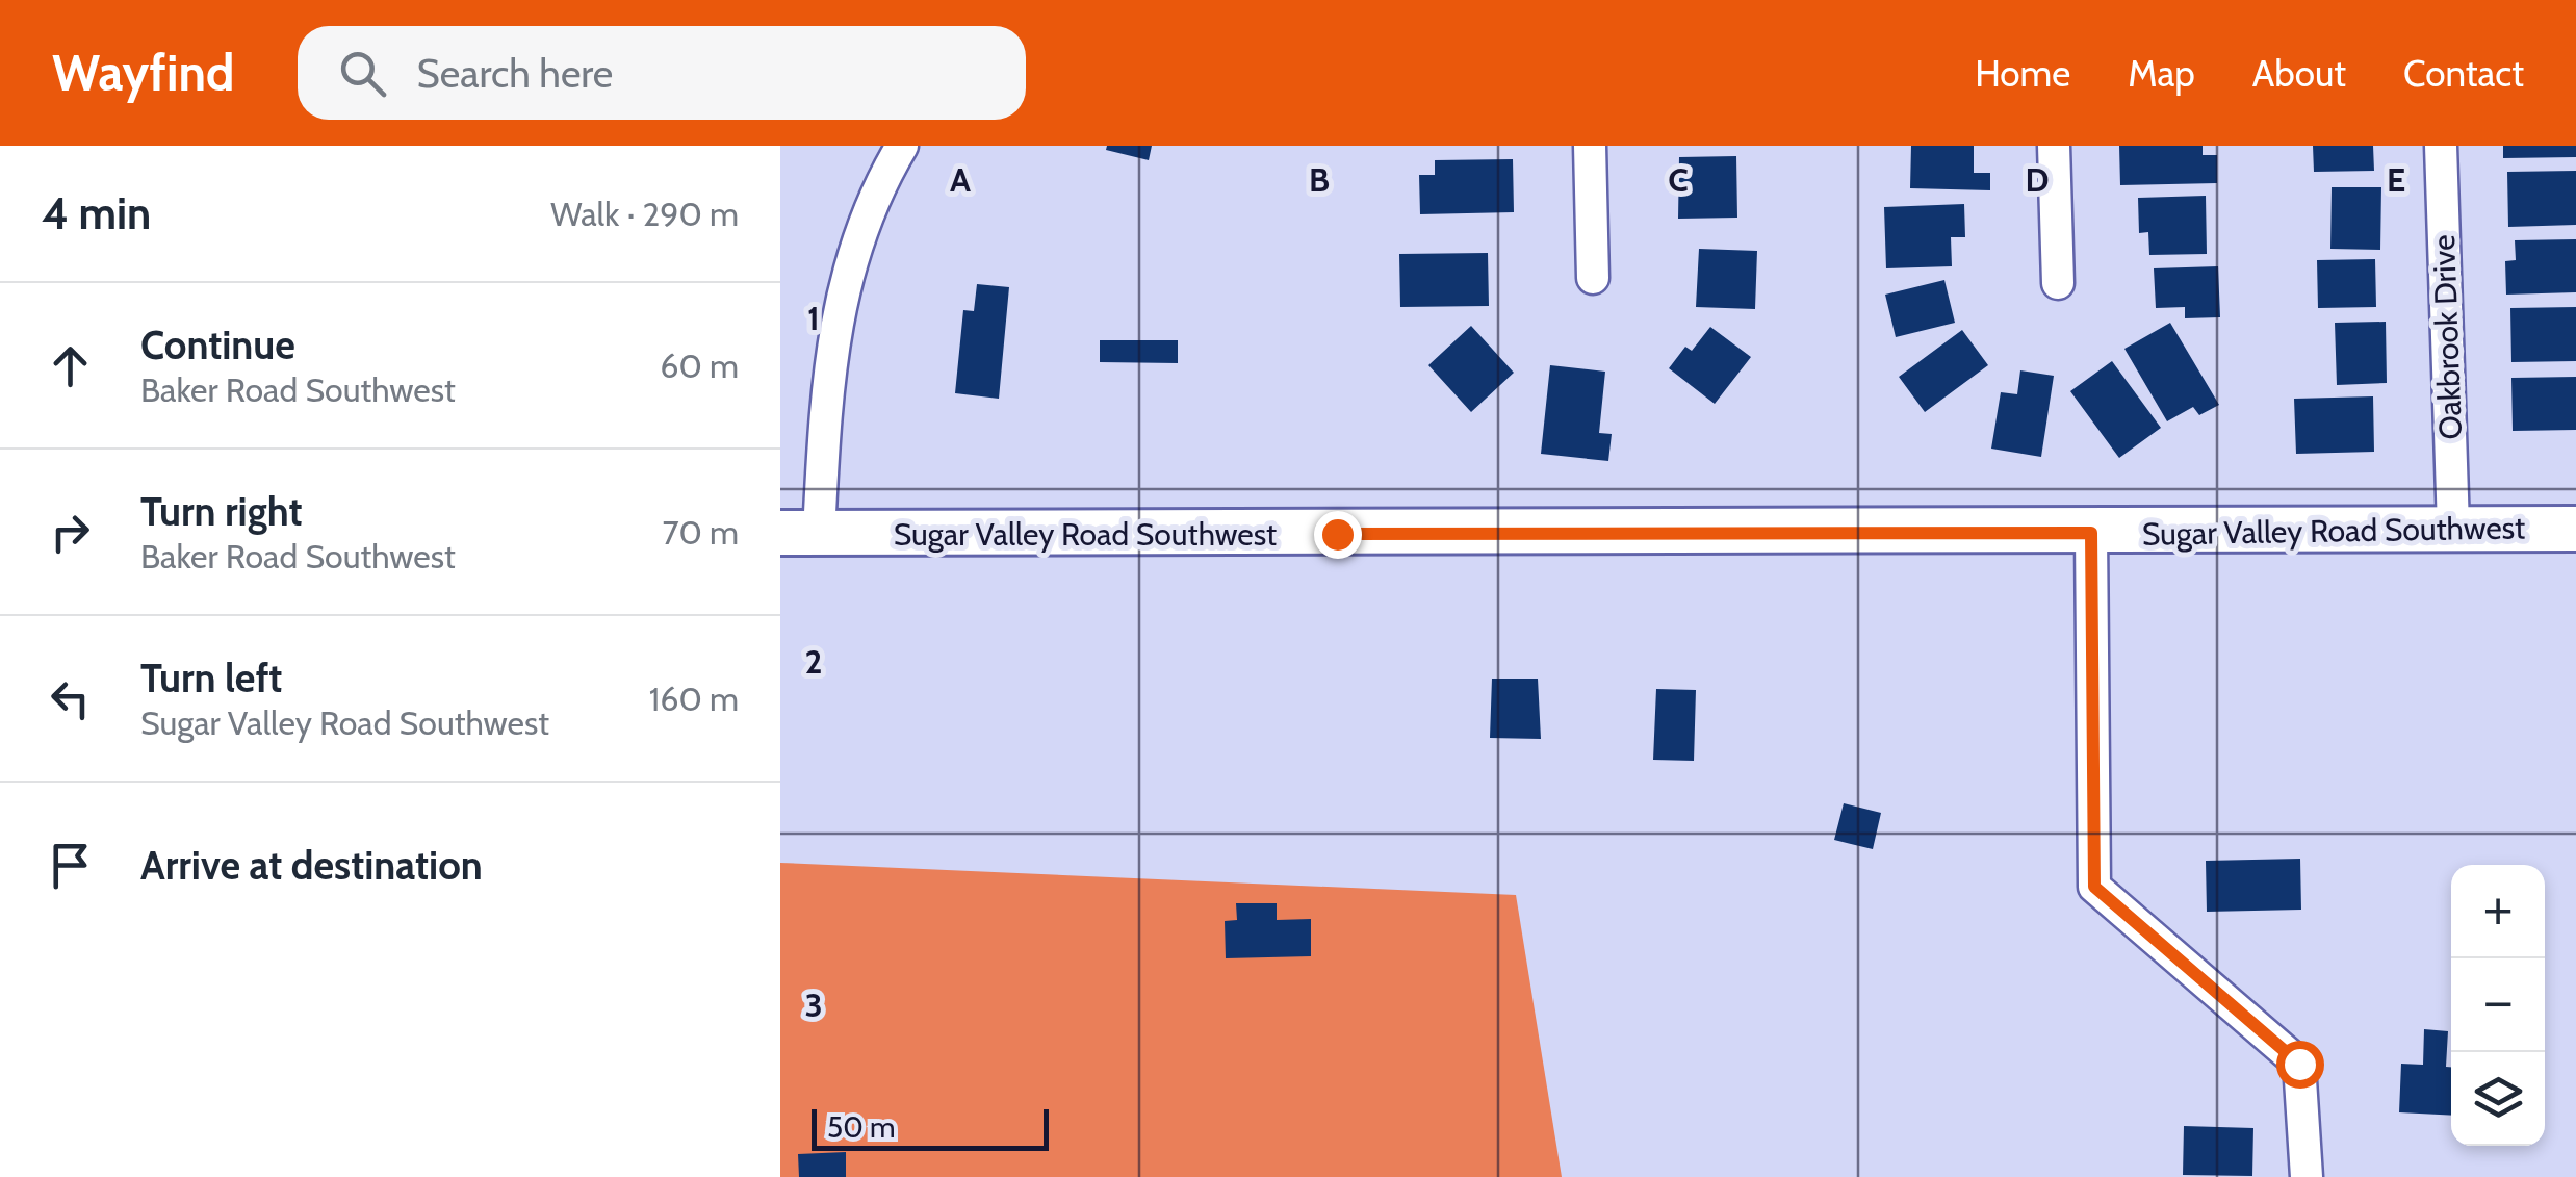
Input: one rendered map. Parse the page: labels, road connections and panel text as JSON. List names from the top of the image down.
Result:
{
  "streets": {
    "street": ["Oakbrook Drive", "Sugar Valley Road Southwest"]
  },
  "crossings": [
    ["Oakbrook Drive", "Sugar Valley Road Southwest"]
  ],
  "scale_bar": "50 m",
  "page": {
    "header": "Wayfind",
    "search": "Search here",
    "nav": [
      "Home",
      "Map",
      "About",
      "Contact"
    ],
    "heading": ["4 min", "Walk · 290 m"],
    "list": [
      ["Continue", "Baker Road Southwest", "60 m"],
      ["Turn right", "Baker Road Southwest", "70 m"],
      ["Turn left", "Sugar Valley Road Southwest", "160 m"],
      "Arrive at destination"
    ],
    "map_buttons": ["+", "−"],
    "scale": "50 m"
  },
  "grid": {
    "columns": [
      "A",
      "B",
      "C",
      "D",
      "E"
    ],
    "rows": ["1", "2", "3"]
  }
}
